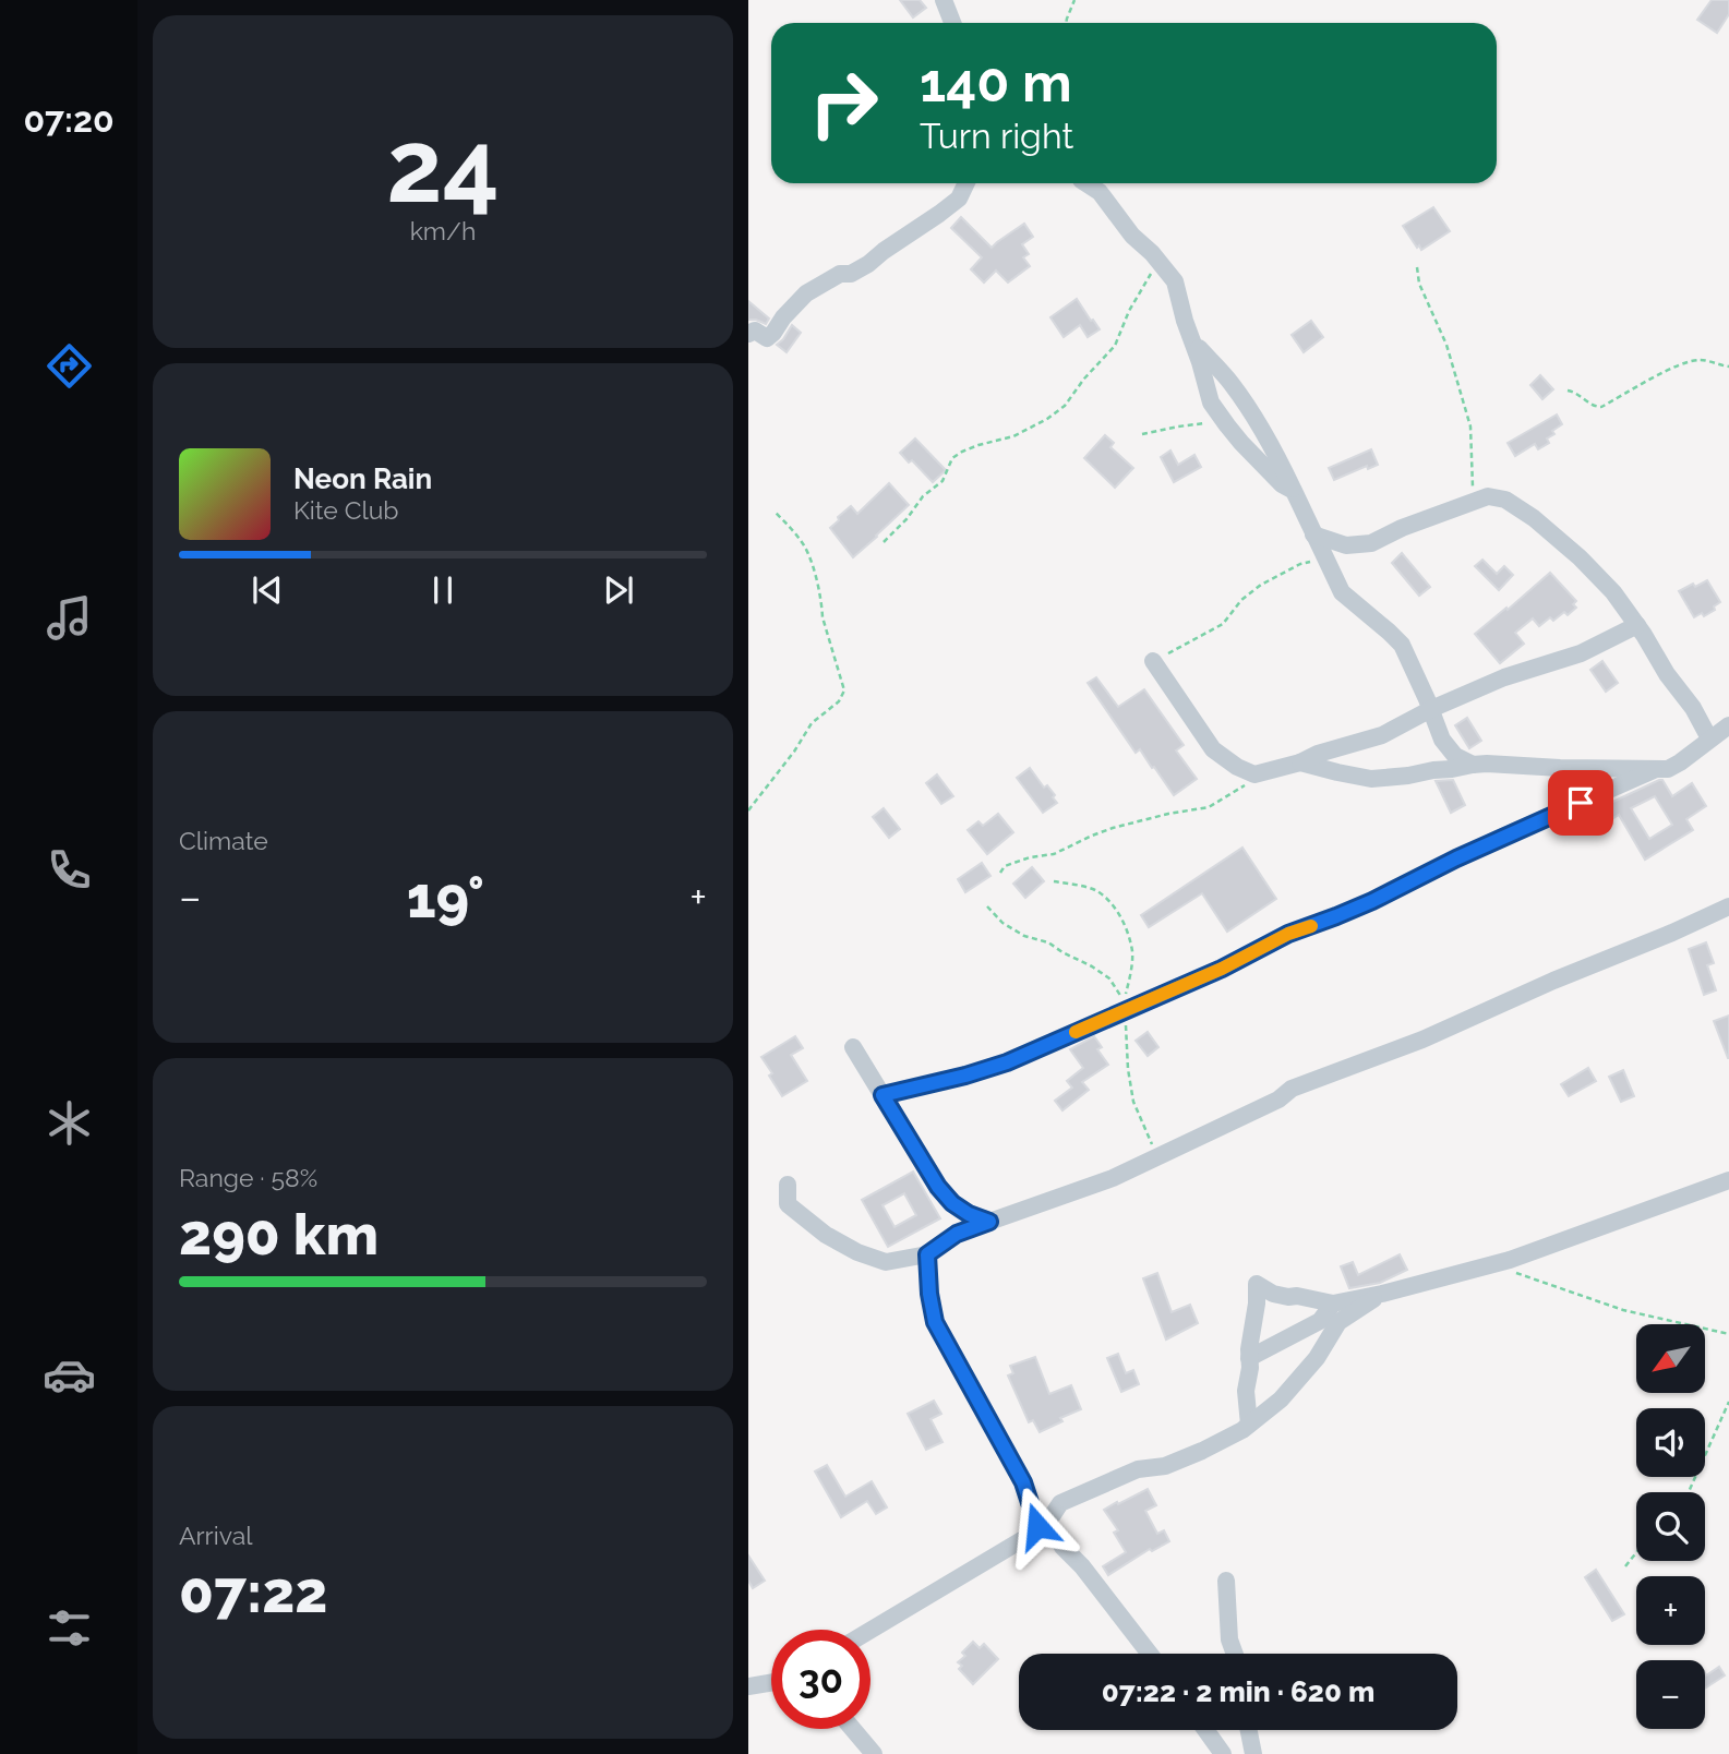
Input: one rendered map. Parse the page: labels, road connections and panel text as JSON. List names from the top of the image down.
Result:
{
  "north": "bottom left",
  "page": {
    "tabs": "07:20",
    "tile": [
      ["24", "km/h"],
      "Climate",
      ["Range · 58%", "290 km"],
      ["Arrival", "07:22"]
    ],
    "turn": ["140 m", "Turn right"],
    "song": ["Neon Rain", "Kite Club"],
    "heat": ["−", "19°", "+"],
    "map_buttons": ["+", "−"],
    "limit": "30",
    "trip": "07:22 · 2 min · 620 m"
  }
}
